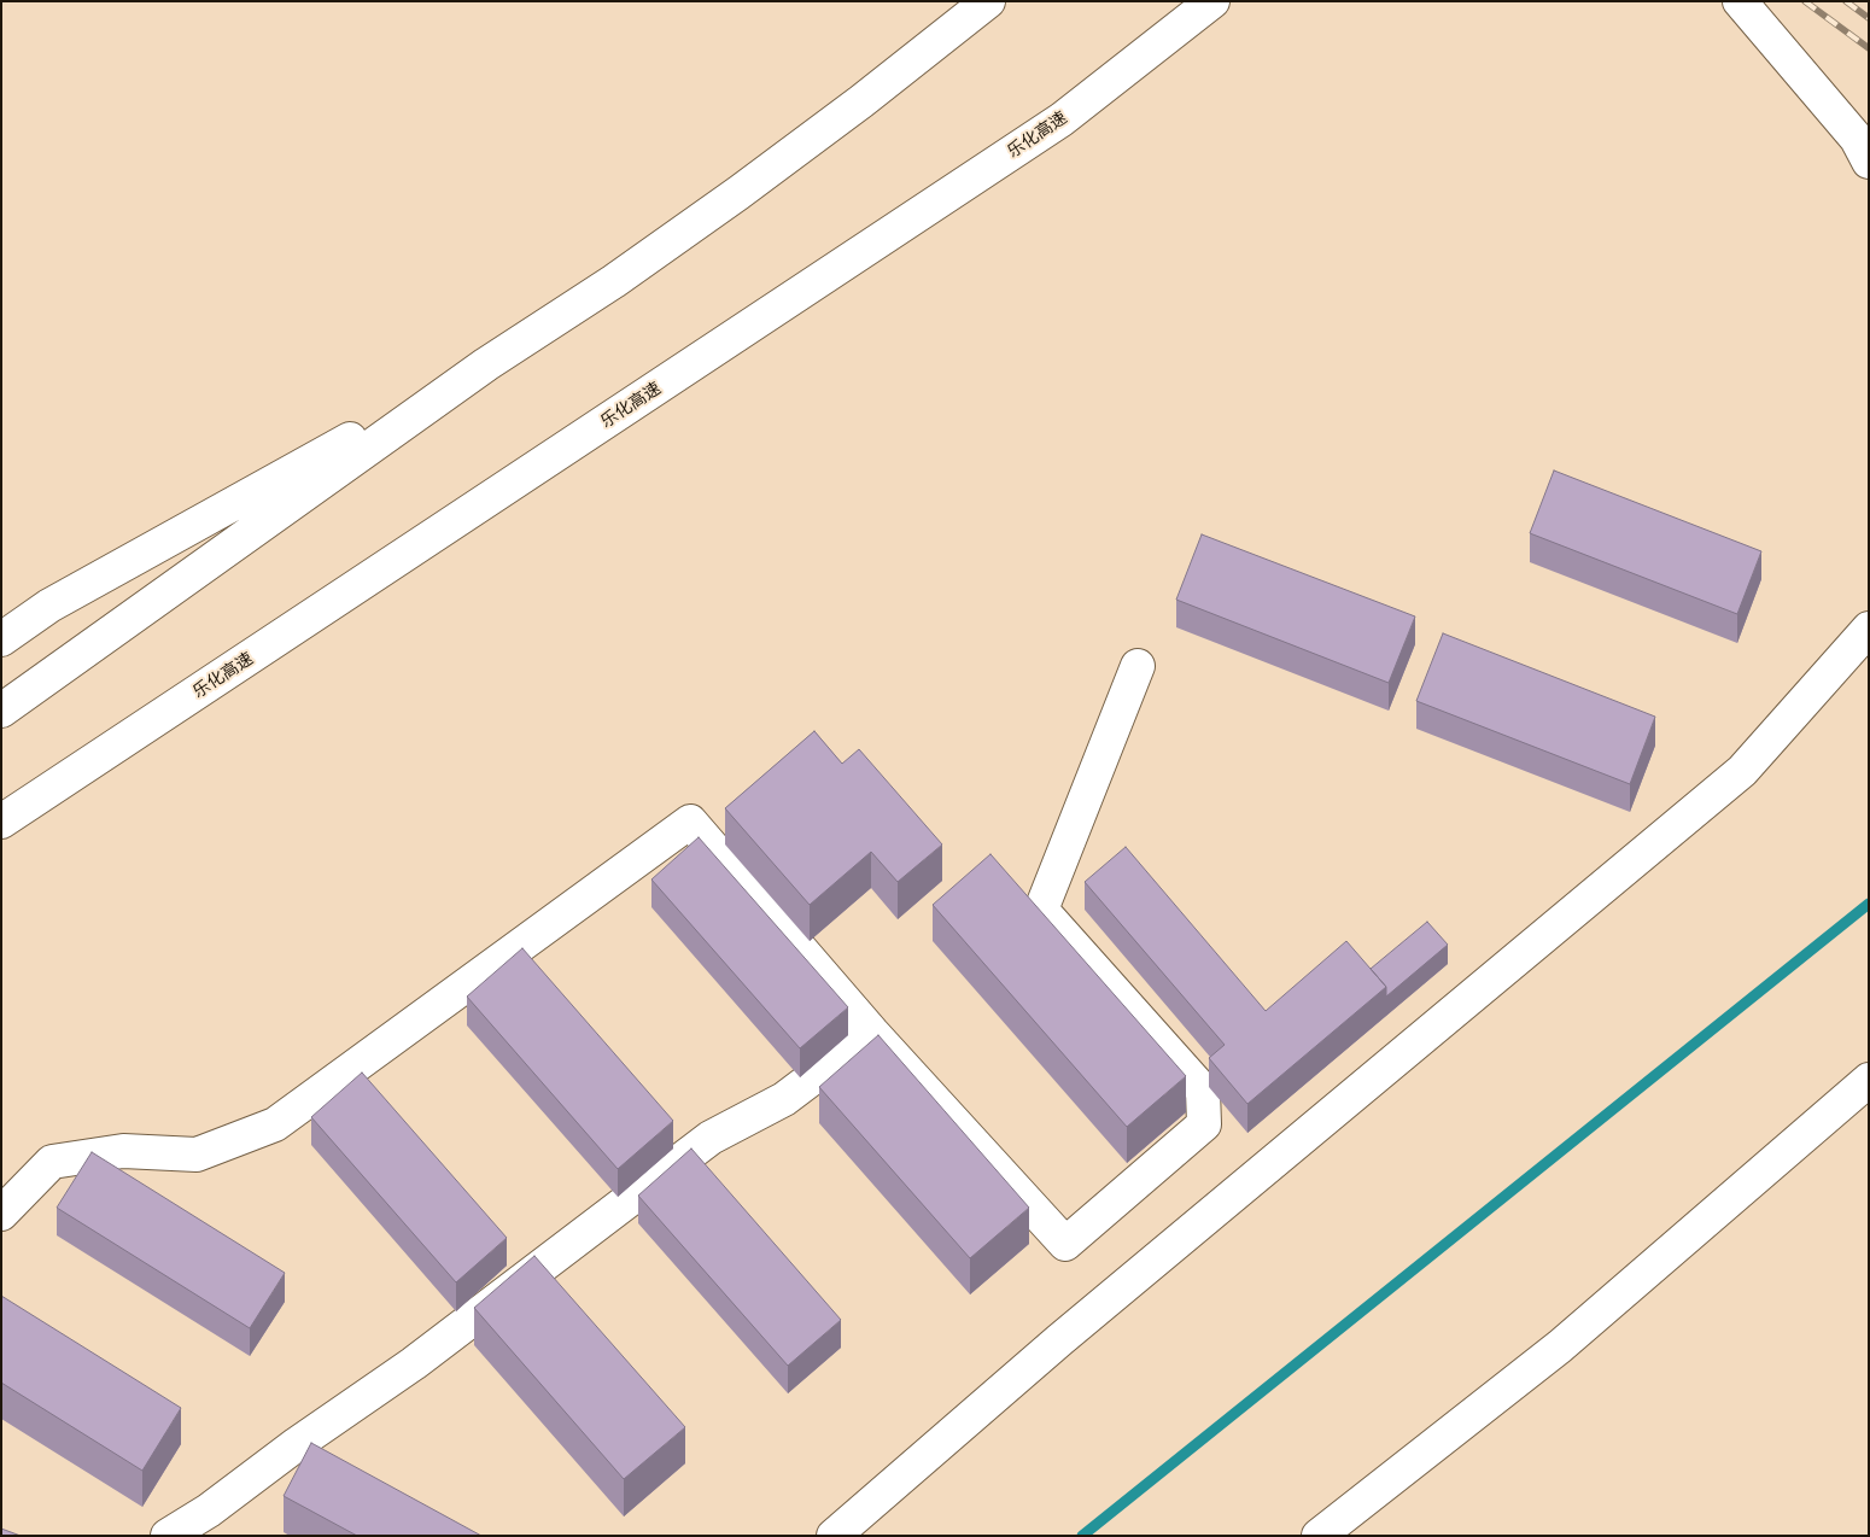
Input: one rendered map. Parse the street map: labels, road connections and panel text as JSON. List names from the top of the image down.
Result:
{
  "streets": {
    "main road": ["乐化高速"]
  }
}
